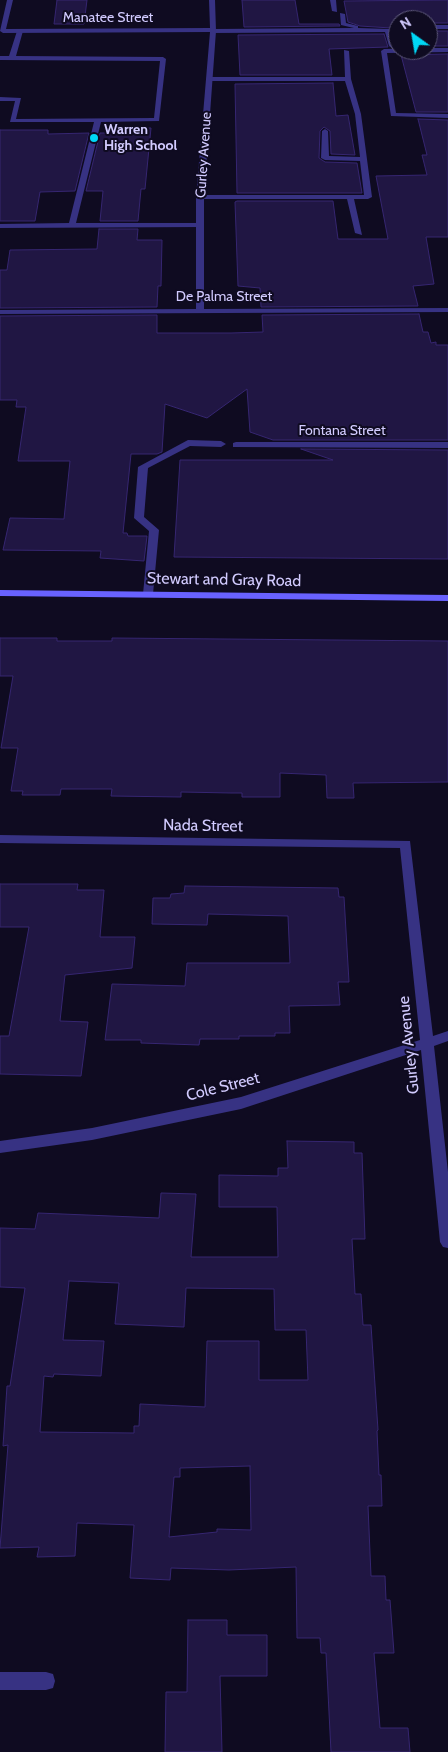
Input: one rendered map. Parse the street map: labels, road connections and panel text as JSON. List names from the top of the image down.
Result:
{
  "streets": {
    "main road": ["Stewart and Gray Road"],
    "street": [
      "Manatee Street",
      "Gurley Avenue",
      "De Palma Street",
      "Fontana Street",
      "Nada Street",
      "Cole Street"
    ]
  },
  "crossings": [
    ["Manatee Street", "Gurley Avenue"],
    ["Gurley Avenue", "De Palma Street"],
    ["Gurley Avenue", "Nada Street"],
    ["Gurley Avenue", "Cole Street"]
  ],
  "places": ["Warren High School"],
  "north": "top left"
}
